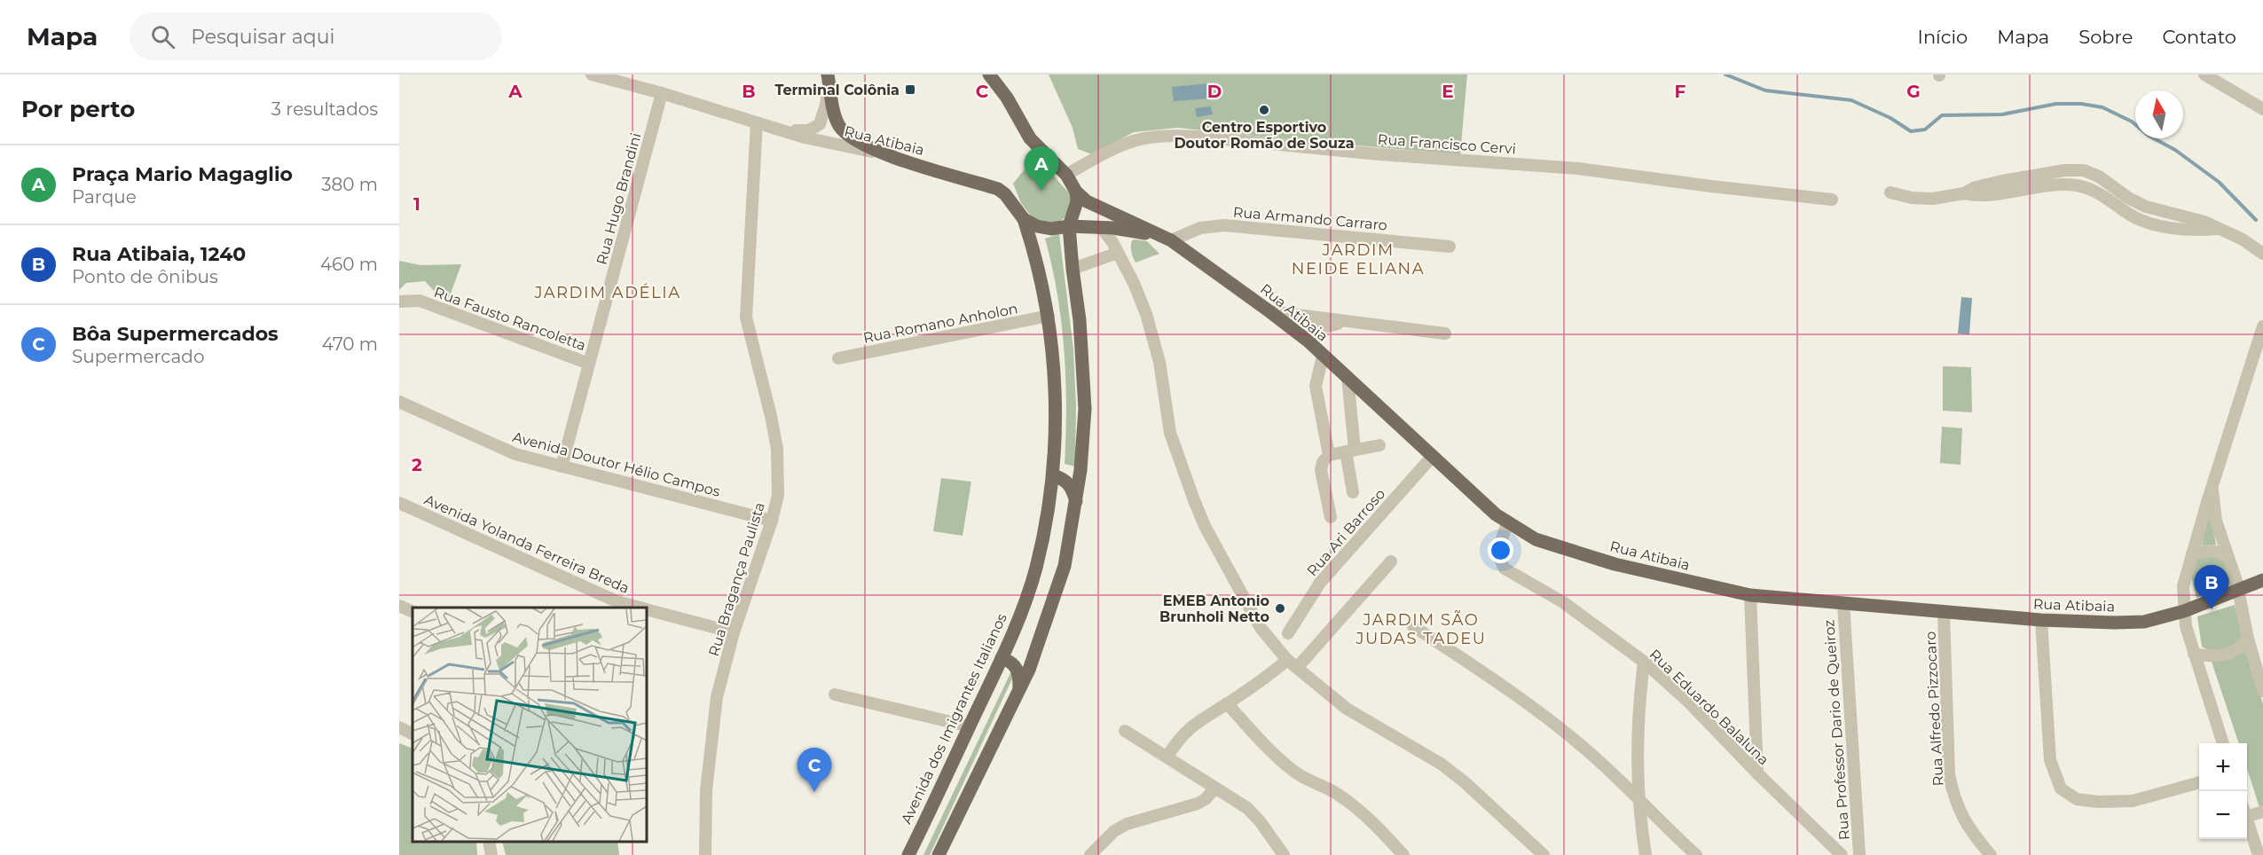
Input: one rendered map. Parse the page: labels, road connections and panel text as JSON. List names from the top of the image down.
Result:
{
  "streets": {
    "main road": ["Rua Atibaia", "Avenida dos Imigrantes Italianos"],
    "street": [
      "Rua Francisco Cervi",
      "Rua Hugo Brandini",
      "Rua Armando Carraro",
      "Rua Fausto Rancoletta",
      "Rua Romano Anholon",
      "Avenida Doutor Hélio Campos",
      "Rua Ari Barroso",
      "Avenida Yolanda Ferreira Breda",
      "Rua Bragança Paulista",
      "Rua Eduardo Balaluna",
      "Rua Alfredo Pizzocaro",
      "Rua Professor Dario de Queiroz"
    ]
  },
  "crossings": [
    ["Rua Atibaia", "Rua Hugo Brandini"],
    ["Rua Atibaia", "Rua Armando Carraro"],
    ["Rua Atibaia", "Rua Ari Barroso"],
    ["Rua Atibaia", "Rua Bragança Paulista"],
    ["Rua Atibaia", "Rua Eduardo Balaluna"],
    ["Rua Atibaia", "Rua Alfredo Pizzocaro"],
    ["Rua Atibaia", "Avenida dos Imigrantes Italianos"],
    ["Rua Atibaia", "Rua Professor Dario de Queiroz"],
    ["Rua Hugo Brandini", "Rua Fausto Rancoletta"],
    ["Rua Hugo Brandini", "Avenida Doutor Hélio Campos"],
    ["Rua Romano Anholon", "Avenida dos Imigrantes Italianos"],
    ["Avenida Doutor Hélio Campos", "Rua Bragança Paulista"],
    ["Avenida Yolanda Ferreira Breda", "Rua Bragança Paulista"]
  ],
  "districts": ["JARDIM NEIDE ELIANA", "JARDIM ADÉLIA", "JARDIM SÃO JUDAS TADEU"],
  "places": {
    "transit": ["Terminal Colônia"],
    "other": ["Centro Esportivo Doutor Romão de Souza", "EMEB Antonio Brunholi Netto"]
  },
  "north": "top",
  "page": {
    "header": "Mapa",
    "search": "Pesquisar aqui",
    "nav": [
      "Início",
      "Mapa",
      "Sobre",
      "Contato"
    ],
    "heading": ["Por perto", "3 resultados"],
    "list": [
      {
        "mark": "A",
        "name": "Praça Mario Magaglio",
        "note": "Parque",
        "value": "380 m"
      },
      {
        "mark": "B",
        "name": "Rua Atibaia, 1240",
        "note": "Ponto de ônibus",
        "value": "460 m"
      },
      {
        "mark": "C",
        "name": "Bôa Supermercados",
        "note": "Supermercado",
        "value": "470 m"
      }
    ],
    "pins": ["A", "B", "C"],
    "map_buttons": ["+", "−"]
  },
  "grid": {
    "columns": [
      "A",
      "B",
      "C",
      "D",
      "E",
      "F",
      "G"
    ],
    "rows": ["1", "2"]
  }
}
